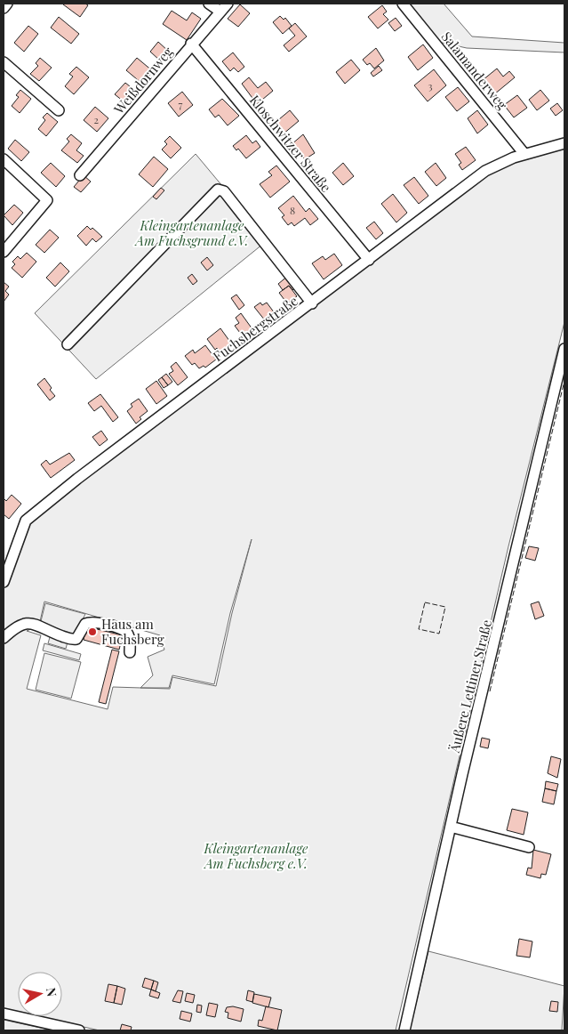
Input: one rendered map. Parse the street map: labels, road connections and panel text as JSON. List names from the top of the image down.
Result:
{
  "streets": {
    "street": [
      "Salamanderweg",
      "Weißdornweg",
      "Kloschwitzer Straße",
      "Fuchsbergstraße",
      "Äußere Lettiner Straße"
    ]
  },
  "crossings": [
    ["Salamanderweg", "Fuchsbergstraße"],
    ["Weißdornweg", "Kloschwitzer Straße"],
    ["Kloschwitzer Straße", "Fuchsbergstraße"]
  ],
  "parks": ["Kleingartenanlage Am Fuchsgrund e.V.", "Kleingartenanlage Am Fuchsberg e.V."],
  "places": ["Haus am Fuchsberg"],
  "house_numbers": [
    "3",
    "7",
    "2",
    "8"
  ],
  "north": "right"
}
